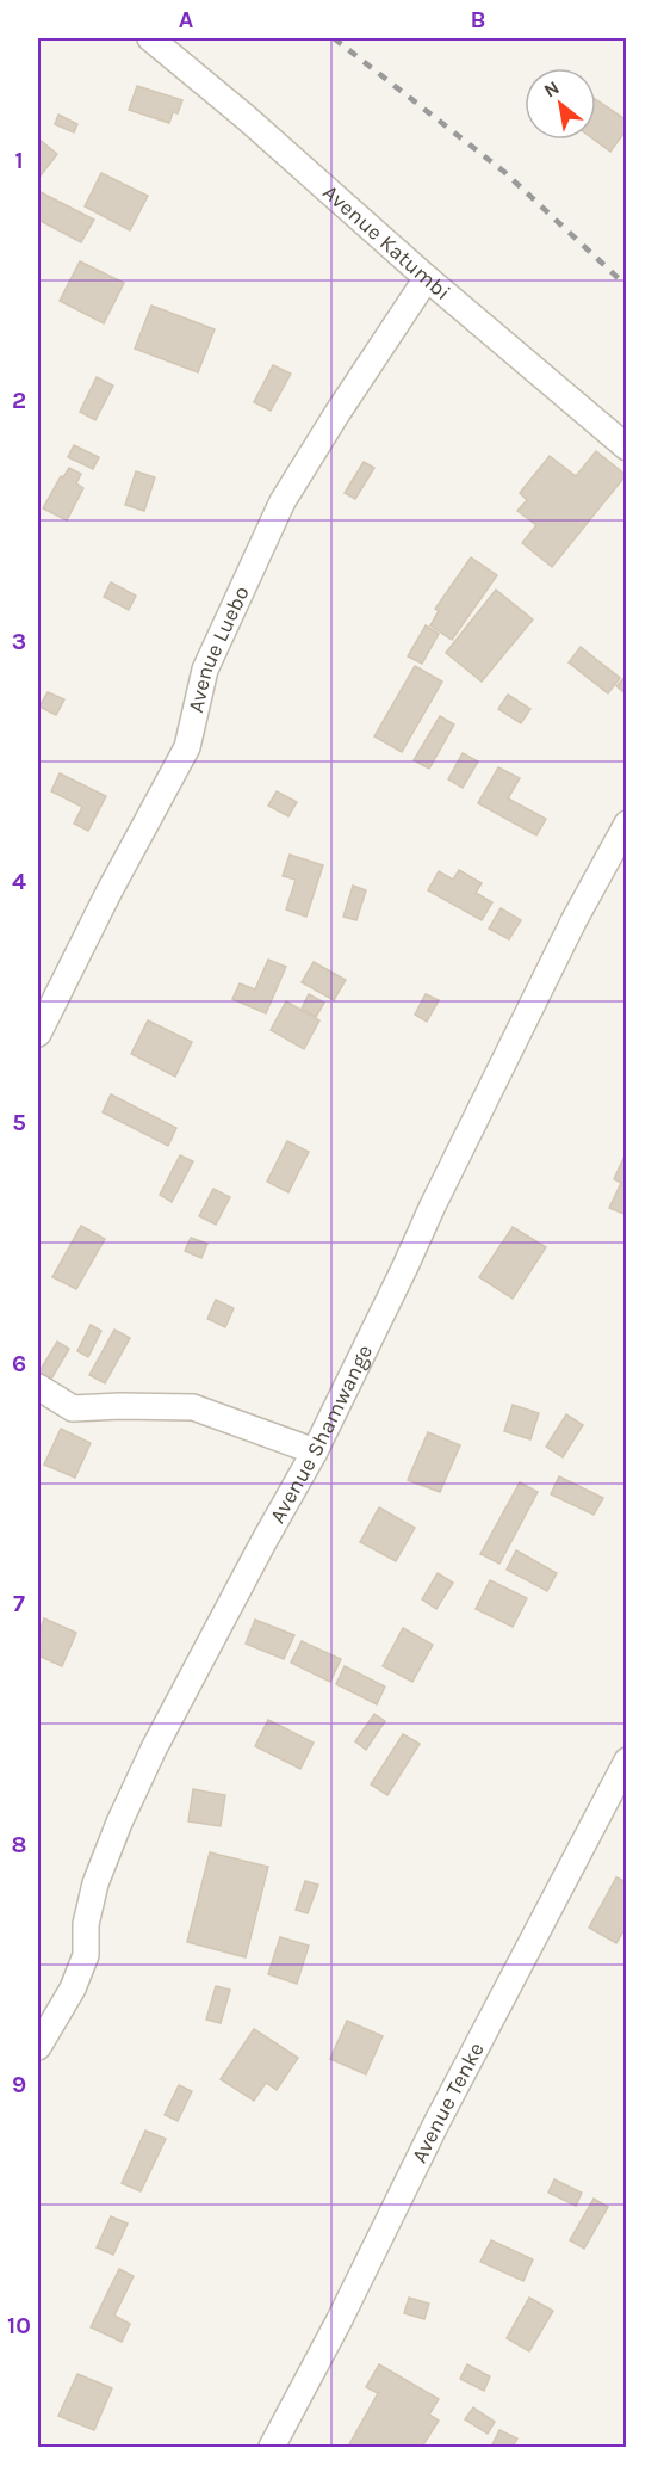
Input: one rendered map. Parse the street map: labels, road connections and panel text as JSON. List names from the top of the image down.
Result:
{
  "streets": {
    "street": [
      "Avenue Katumbi",
      "Avenue Luebo",
      "Avenue Shamwange",
      "Avenue Tenke"
    ]
  },
  "crossings": [
    ["Avenue Katumbi", "Avenue Luebo"]
  ],
  "north": "top left",
  "grid": {
    "columns": ["A", "B"],
    "rows": [
      "1",
      "2",
      "3",
      "4",
      "5",
      "6",
      "7",
      "8",
      "9",
      "10"
    ]
  }
}
